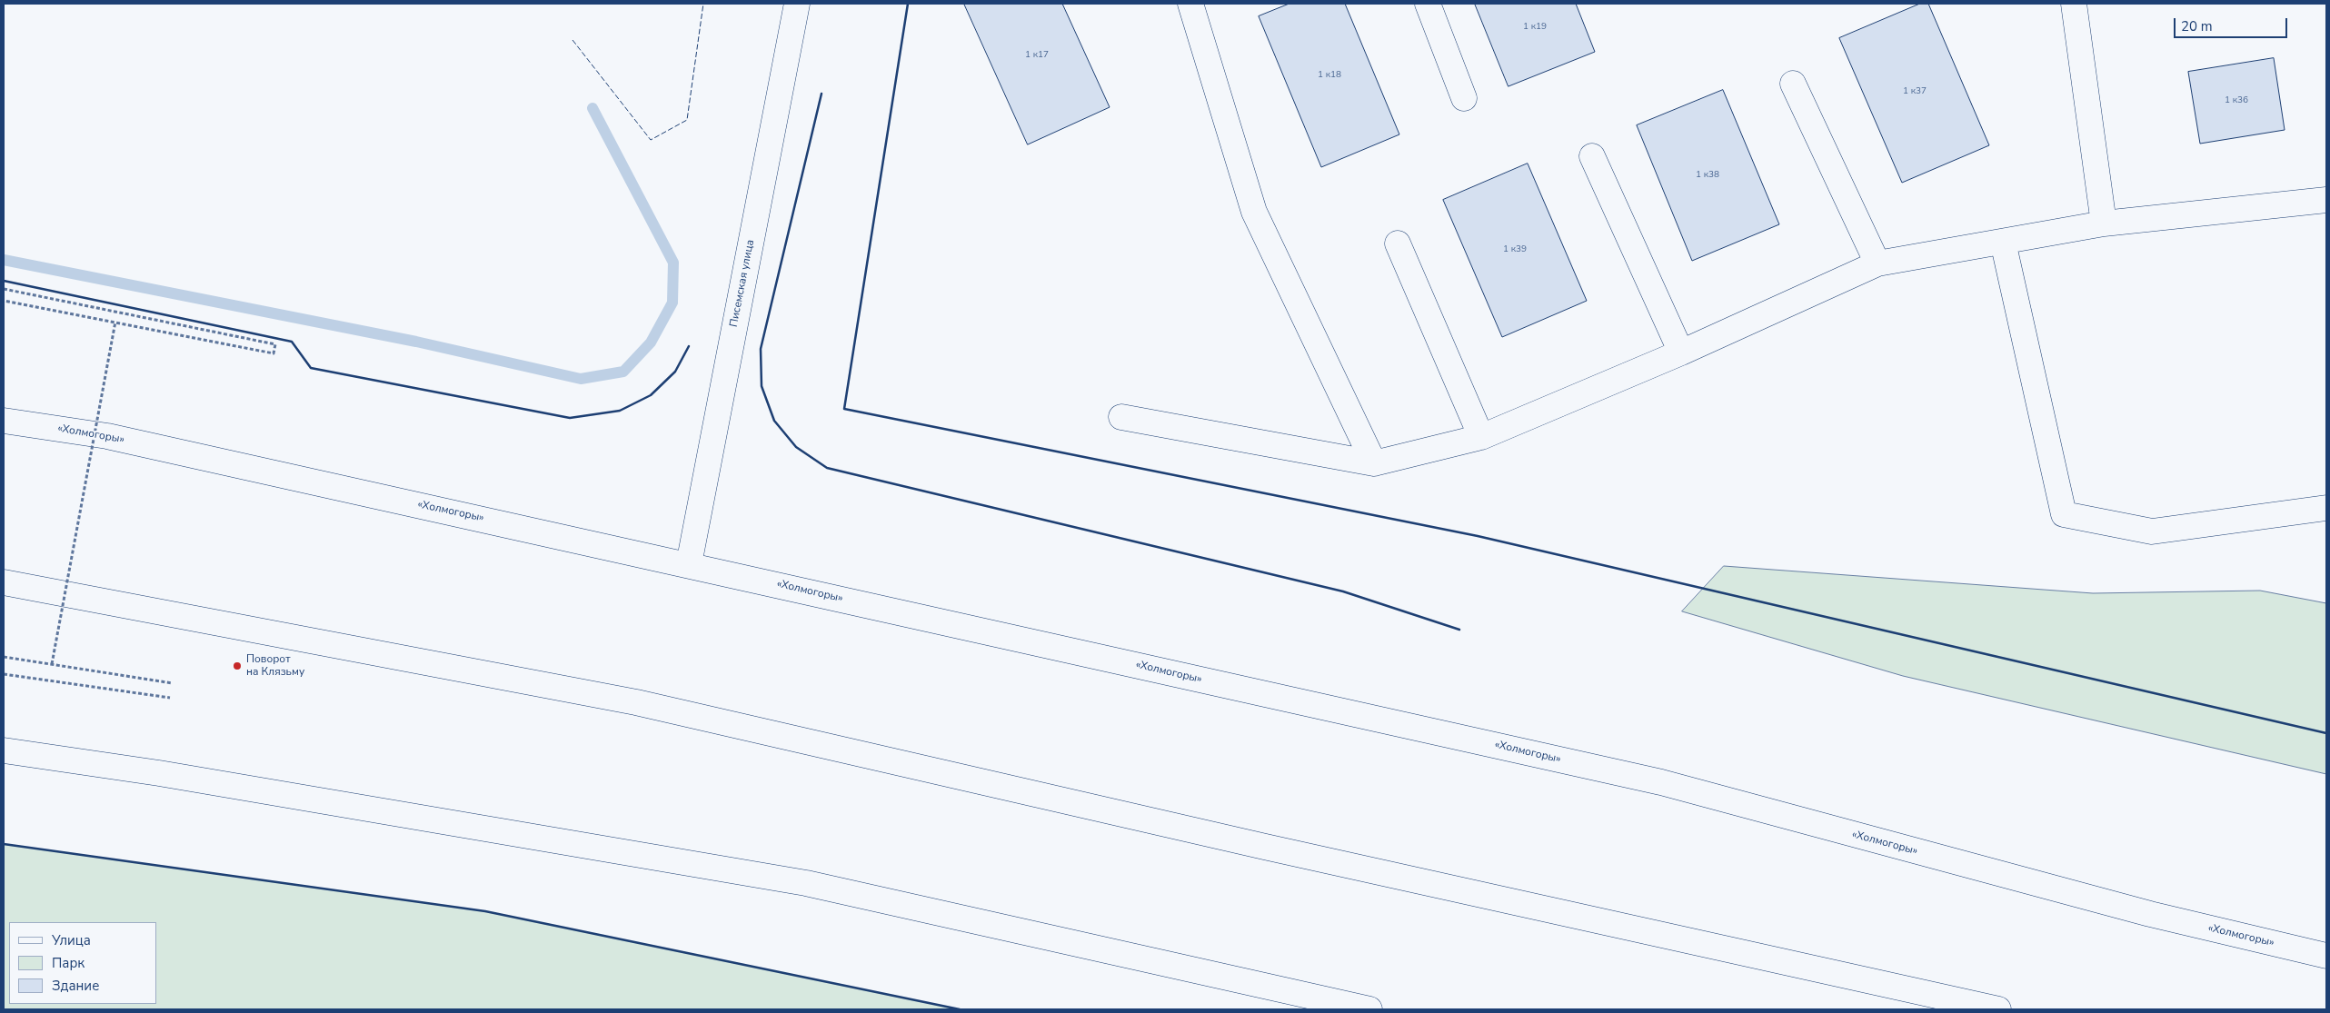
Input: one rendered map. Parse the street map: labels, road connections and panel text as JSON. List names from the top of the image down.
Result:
{
  "streets": {
    "main road": ["Писемская улица", "«Холмогоры»"]
  },
  "crossings": [
    ["Писемская улица", "«Холмогоры»"]
  ],
  "places": ["Поворот на Клязьму"],
  "house_numbers": [
    "1 к19",
    "1 к17",
    "1 к18",
    "1 к37",
    "1 к36",
    "1 к38",
    "1 к39"
  ],
  "legend": ["Улица", "Парк", "Здание"],
  "scale_bar": "20 m"
}
